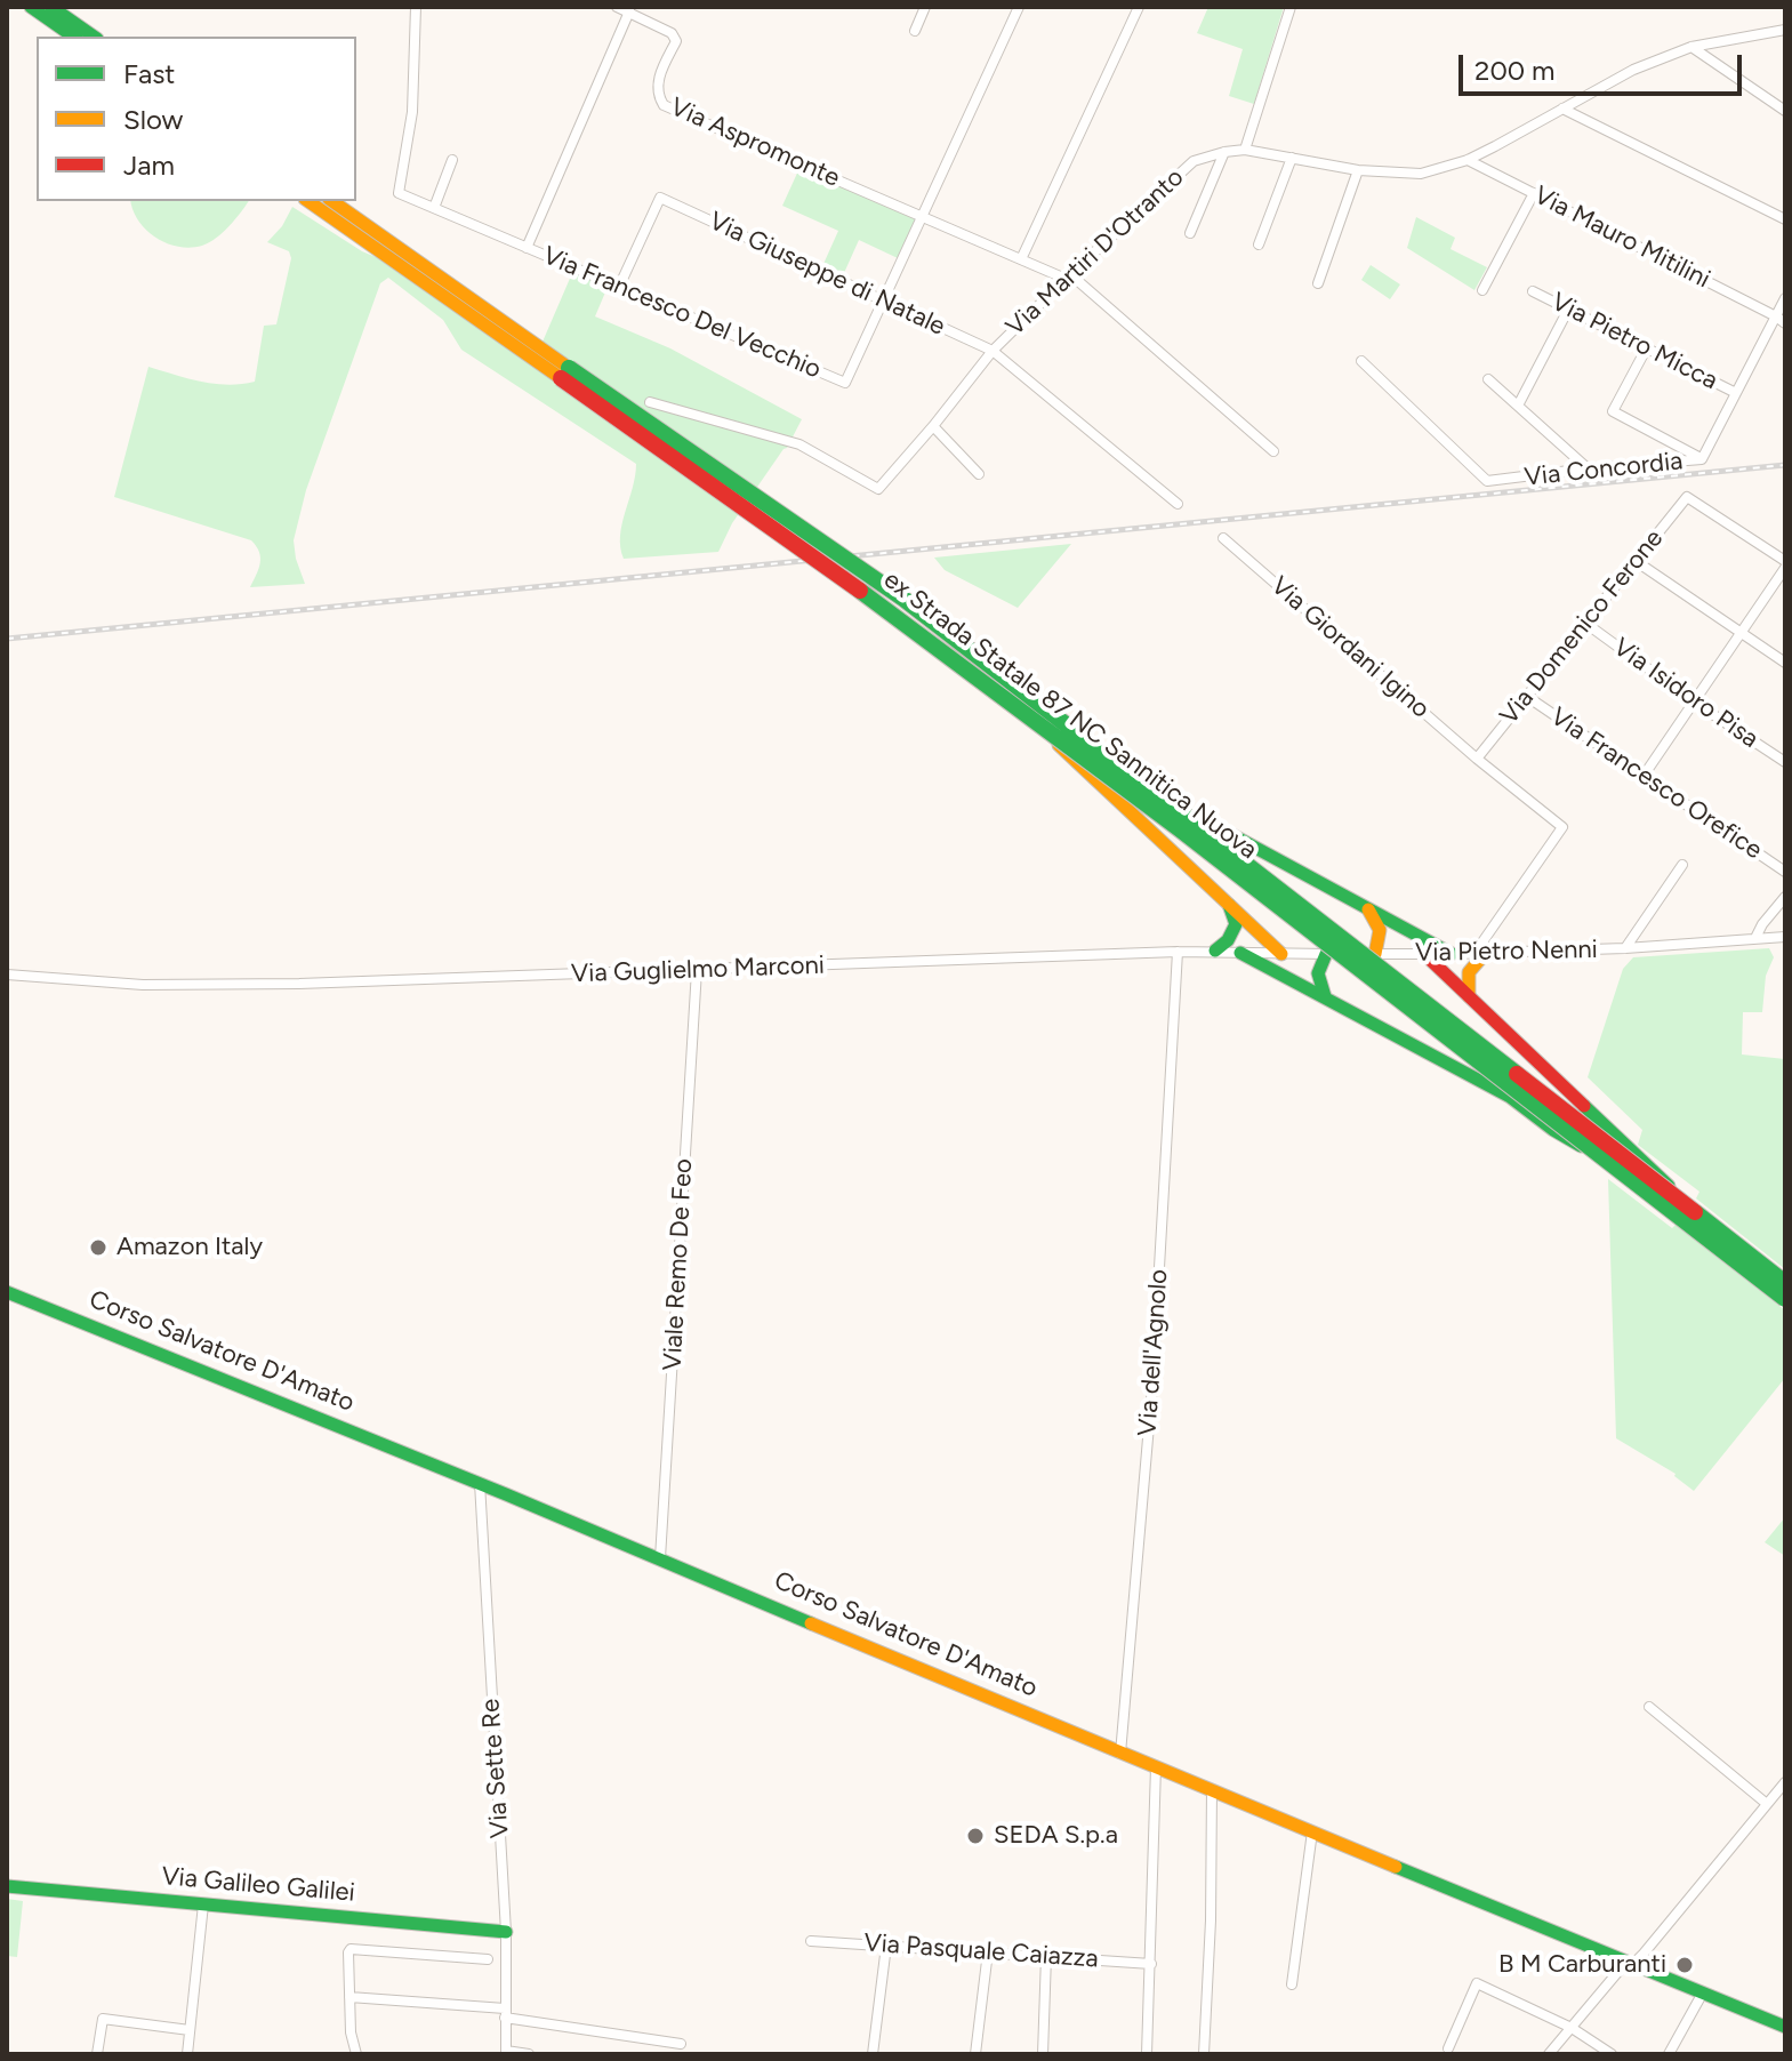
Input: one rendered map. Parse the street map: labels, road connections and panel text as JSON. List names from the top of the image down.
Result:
{
  "streets": {
    "main road": ["ex Strada Statale 87 NC Sannitica Nuova", "Corso Salvatore D'Amato", "Via Galileo Galilei"],
    "street": [
      "Via Aspromonte",
      "Via Mauro Mitilini",
      "Via Martiri D'Otranto",
      "Via Giuseppe di Natale",
      "Via Francesco Del Vecchio",
      "Via Pietro Micca",
      "Via Concordia",
      "Via Domenico Ferone",
      "Via Giordani Igino",
      "Via Isidoro Pisa",
      "Via Francesco Orefice",
      "Via Pietro Nenni",
      "Via Guglielmo Marconi",
      "Viale Remo De Feo",
      "Via dell'Agnolo",
      "Via Sette Re",
      "Via Pasquale Caiazza"
    ]
  },
  "crossings": [
    ["Via Aspromonte", "Via Francesco Del Vecchio"],
    ["Via Mauro Mitilini", "Via Martiri D'Otranto"],
    ["Via Mauro Mitilini", "Via Concordia"],
    ["Via Martiri D'Otranto", "Via Giuseppe di Natale"],
    ["Via Giuseppe di Natale", "Via Francesco Del Vecchio"],
    ["Via Pietro Micca", "Via Concordia"],
    ["Via Domenico Ferone", "Via Giordani Igino"],
    ["Via Domenico Ferone", "Via Isidoro Pisa"],
    ["Via Domenico Ferone", "Via Francesco Orefice"],
    ["Via Giordani Igino", "Via Pietro Nenni"],
    ["Via Pietro Nenni", "Via Guglielmo Marconi"],
    ["Via Guglielmo Marconi", "Viale Remo De Feo"],
    ["Via Guglielmo Marconi", "Via dell'Agnolo"],
    ["Viale Remo De Feo", "Corso Salvatore D'Amato"],
    ["Corso Salvatore D'Amato", "Via dell'Agnolo"],
    ["Corso Salvatore D'Amato", "Via Sette Re"],
    ["Via Sette Re", "Via Galileo Galilei"]
  ],
  "places": ["Amazon Italy", "SEDA S.p.a", "B M Carburanti"],
  "legend": ["Fast", "Slow", "Jam"],
  "scale_bar": "200 m"
}
